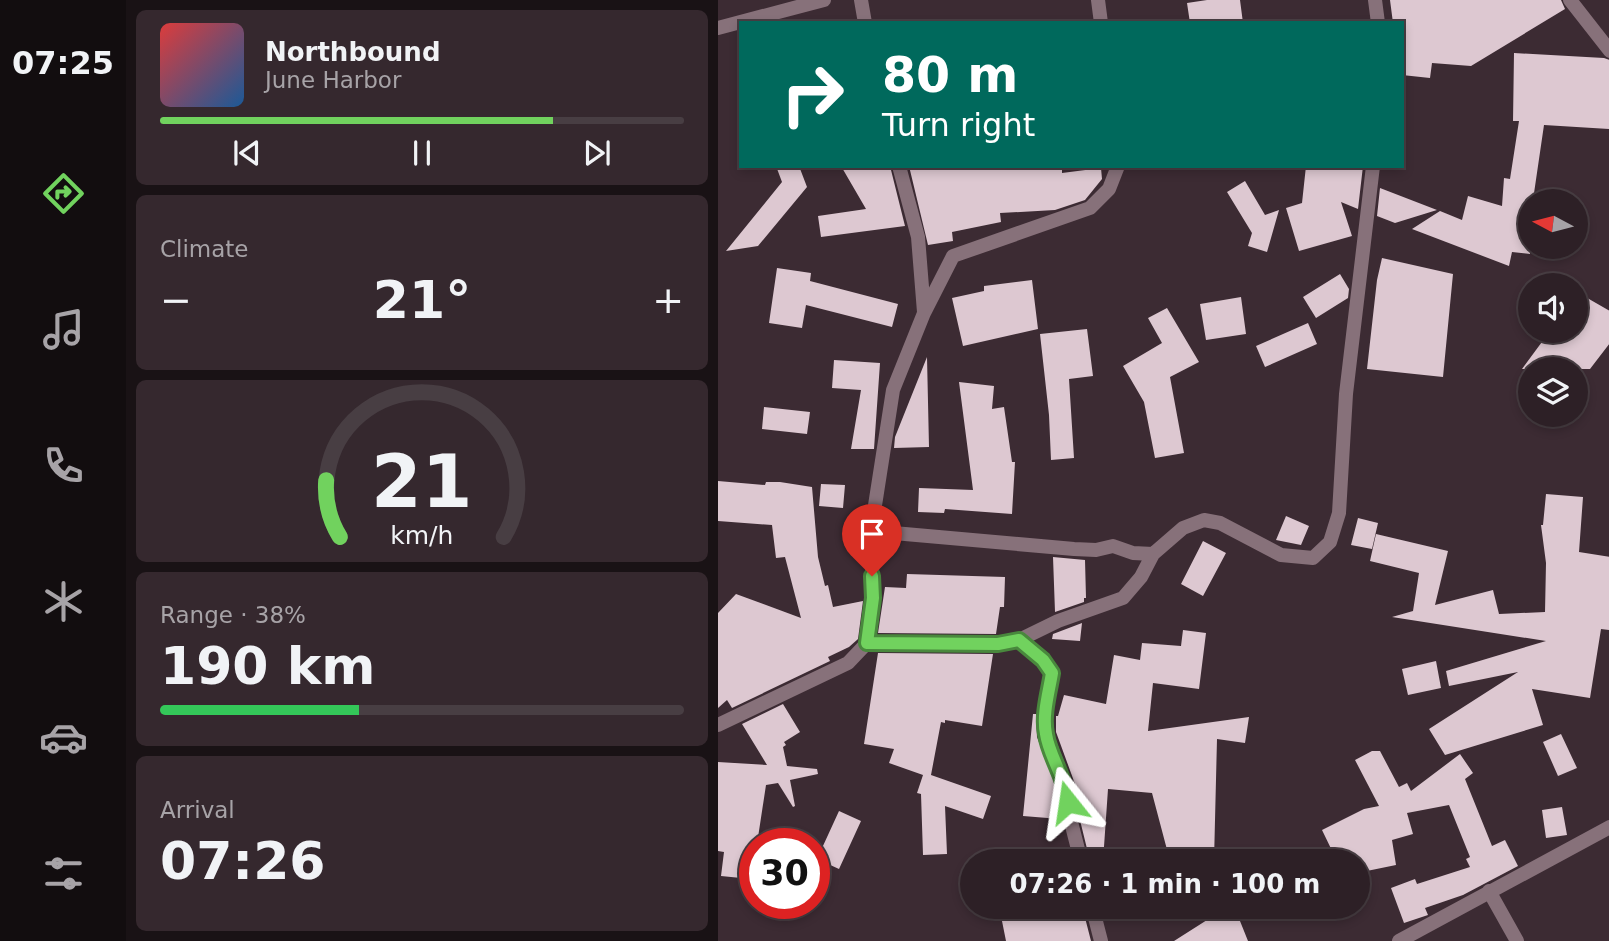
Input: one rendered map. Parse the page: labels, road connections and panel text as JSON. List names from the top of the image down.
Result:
{
  "north": "left",
  "page": {
    "tabs": "07:25",
    "turn": ["80 m", "Turn right"],
    "song": ["Northbound", "June Harbor"],
    "tile": [
      "Climate",
      ["Range · 38%", "190 km"],
      ["Arrival", "07:26"]
    ],
    "heat": ["−", "21°", "+"],
    "limit": "30",
    "trip": "07:26 · 1 min · 100 m",
    "gauge": ["21", "km/h"]
  }
}
